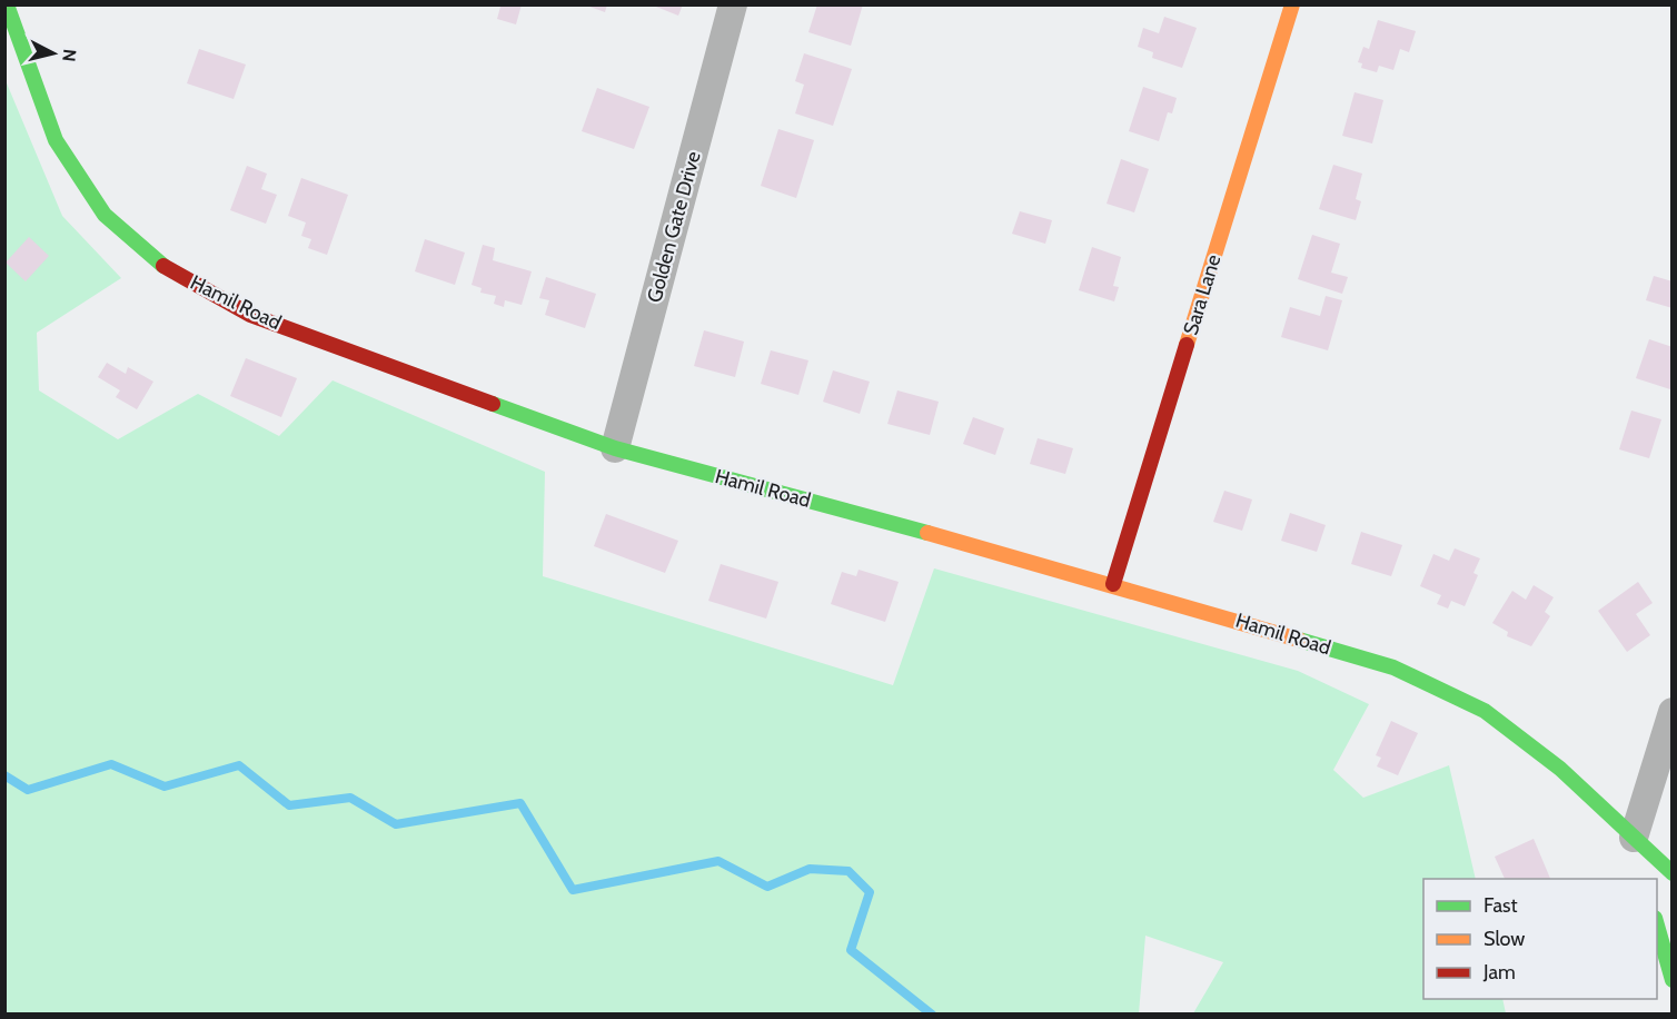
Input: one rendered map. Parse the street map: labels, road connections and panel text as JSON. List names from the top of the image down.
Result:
{
  "streets": {
    "street": ["Golden Gate Drive", "Sara Lane", "Hamil Road"]
  },
  "crossings": [
    ["Golden Gate Drive", "Hamil Road"],
    ["Sara Lane", "Hamil Road"]
  ],
  "legend": ["Fast", "Slow", "Jam"],
  "north": "right"
}
